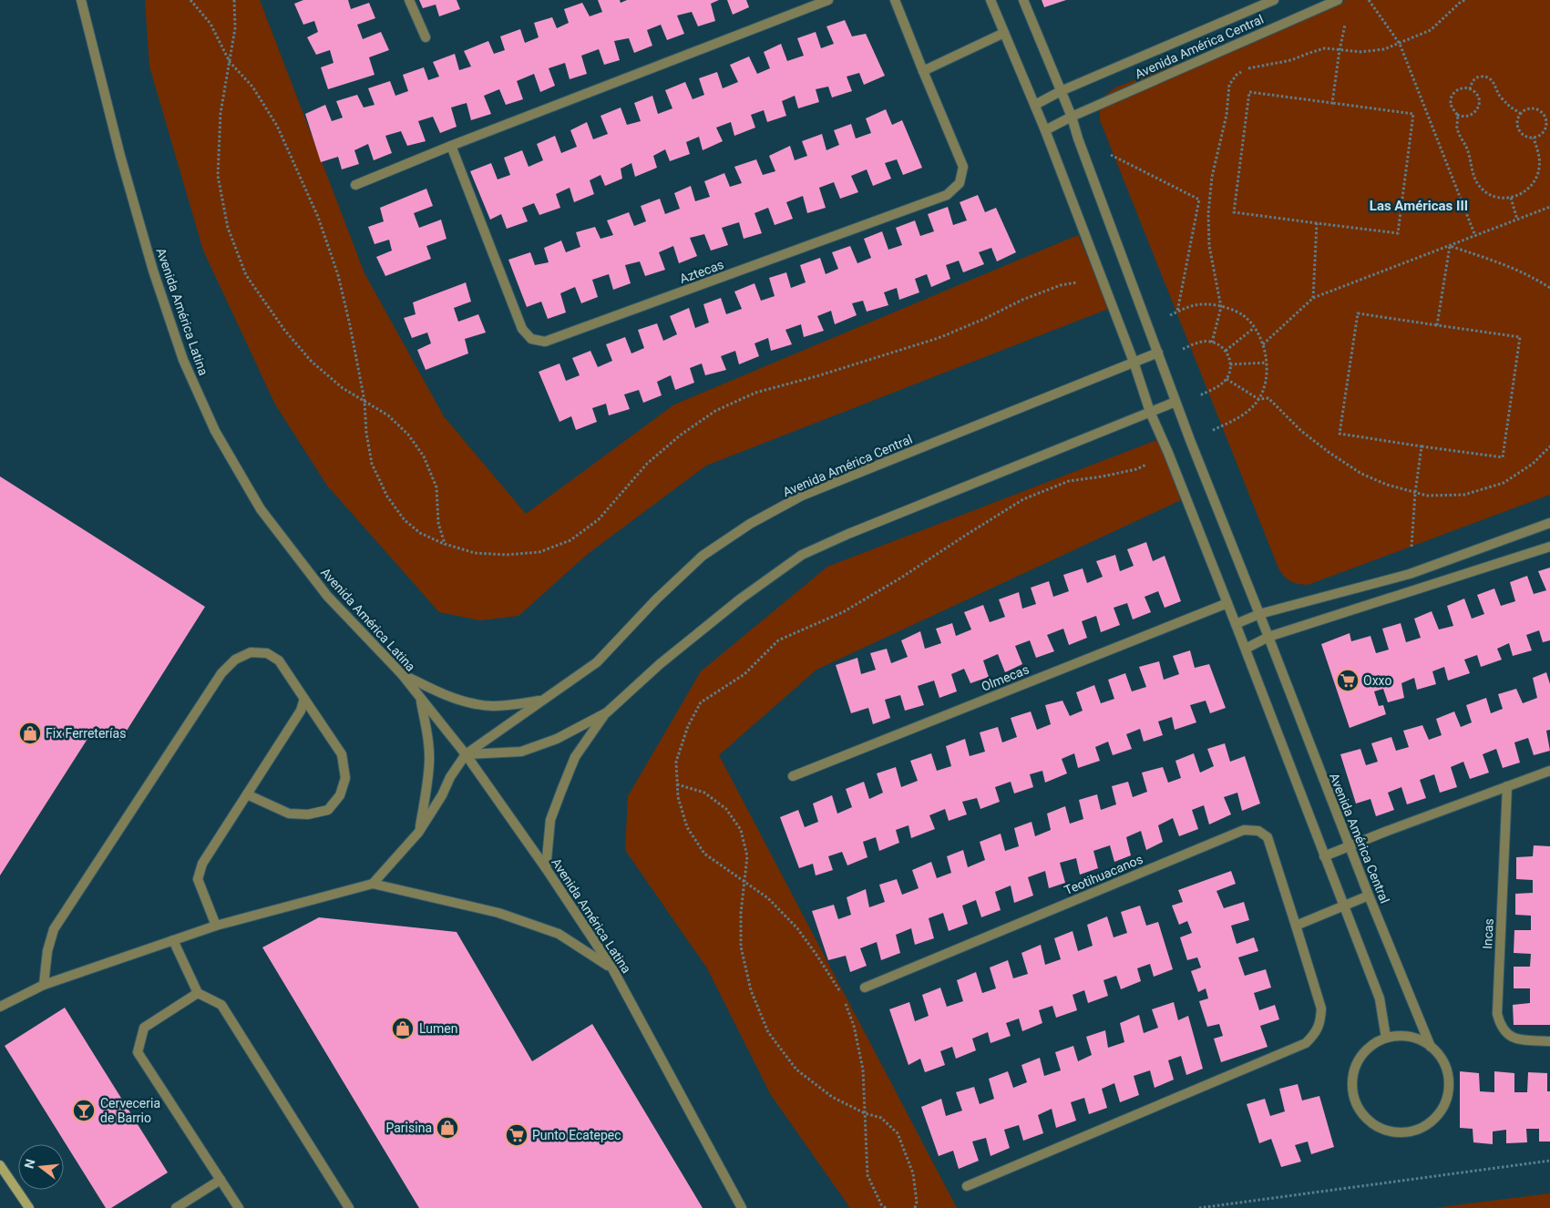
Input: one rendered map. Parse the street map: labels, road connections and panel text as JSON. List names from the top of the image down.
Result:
{
  "streets": {
    "street": [
      "Avenida América Central",
      "Aztecas",
      "Avenida América Latina",
      "Olmecas",
      "Teotihuacanos",
      "Incas"
    ]
  },
  "crossings": [
    ["Avenida América Central", "Avenida América Latina"]
  ],
  "districts": ["Las Américas III"],
  "places": {
    "supermarket": ["Oxxo", "Punto Ecatepec"],
    "shop": ["Fix Ferreterías", "Lumen", "Parisina"],
    "bar": ["Cerveceria de Barrio"]
  },
  "north": "left"
}
